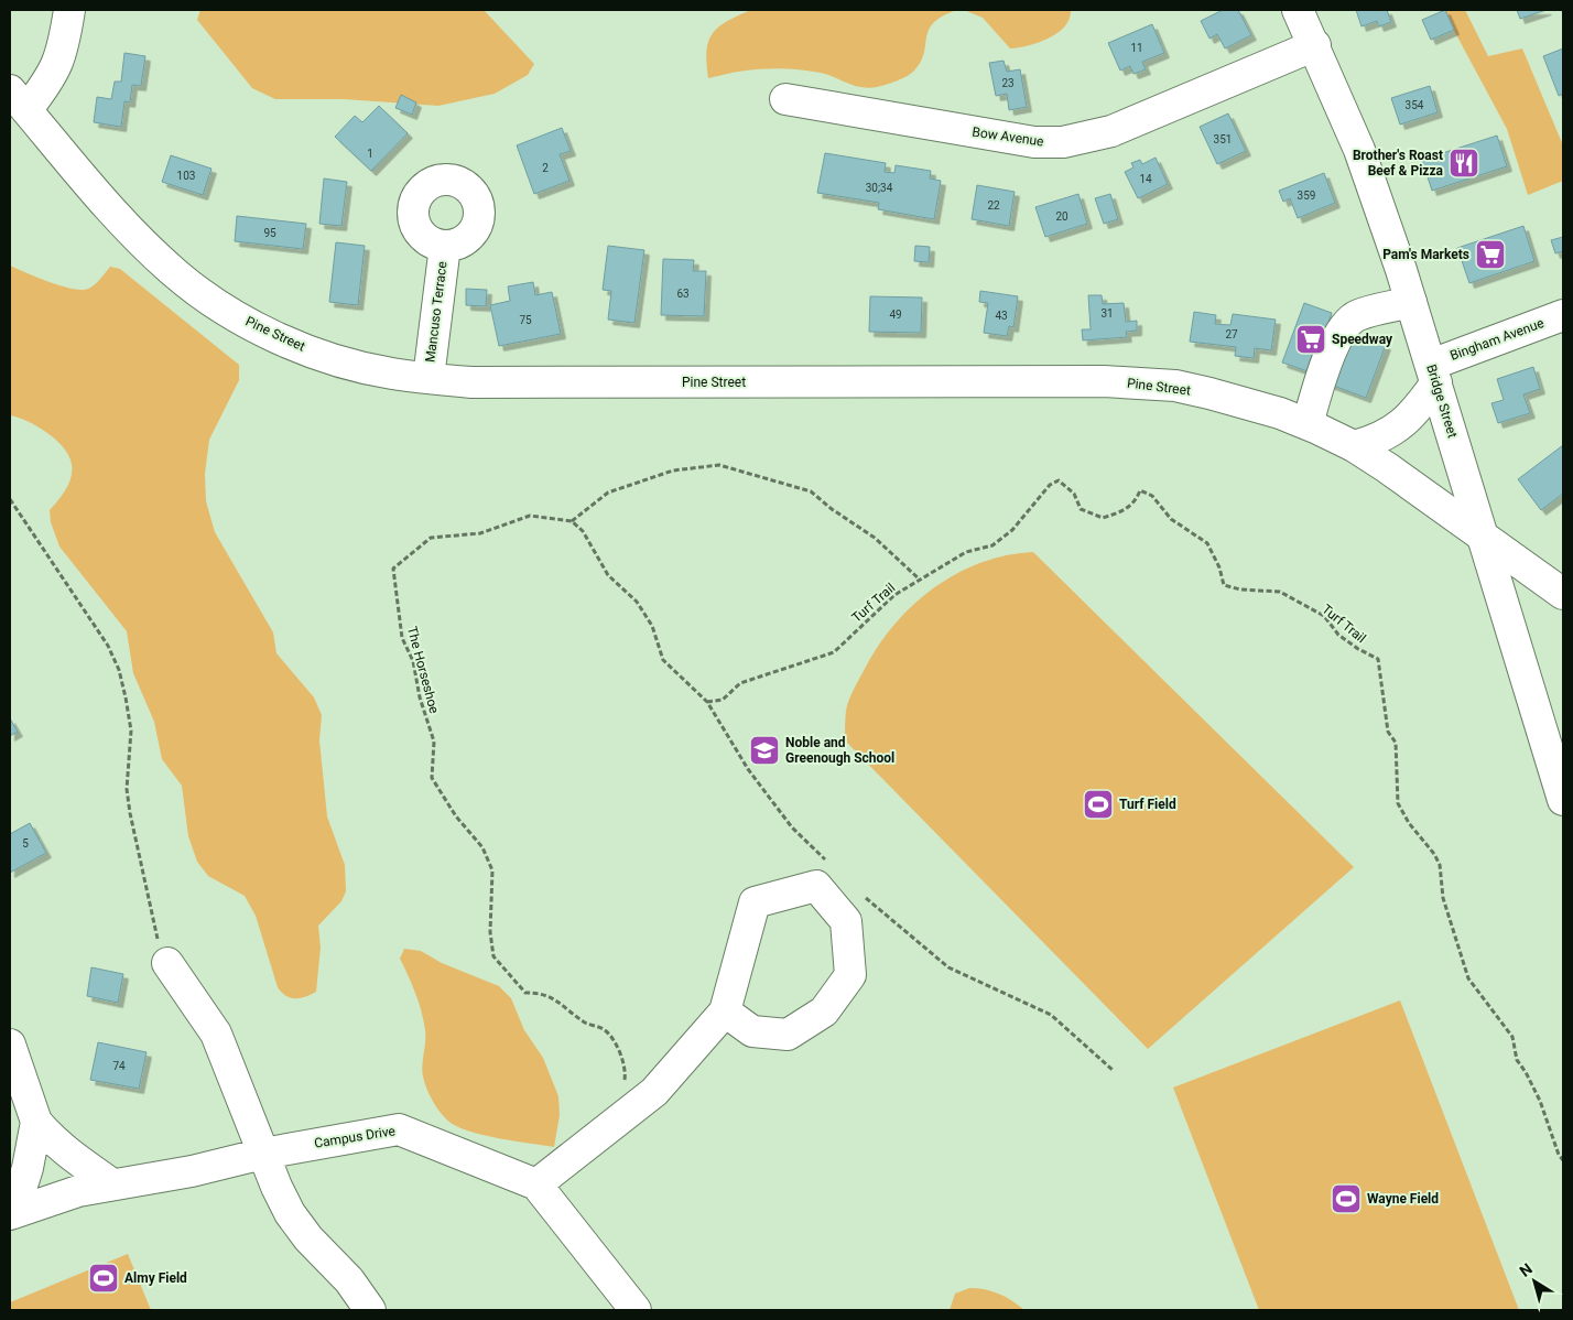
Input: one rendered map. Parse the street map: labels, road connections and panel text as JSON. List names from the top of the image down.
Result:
{
  "streets": {
    "street": [
      "Bow Avenue",
      "Mancuso Terrace",
      "Pine Street",
      "Bingham Avenue",
      "Bridge Street",
      "Campus Drive"
    ],
    "path": ["Turf Trail", "The Horseshoe"]
  },
  "crossings": [
    ["Bow Avenue", "Bridge Street"],
    ["Mancuso Terrace", "Pine Street"],
    ["Pine Street", "Bingham Avenue"],
    ["Pine Street", "Bridge Street"],
    ["Bingham Avenue", "Bridge Street"]
  ],
  "places": {
    "restaurant": ["Brother's Roast Beef & Pizza"],
    "supermarket": ["Pam's Markets", "Speedway"],
    "school or university": ["Noble and Greenough School"],
    "sports": ["Turf Field", "Wayne Field", "Almy Field"]
  },
  "house_numbers": [
    "11",
    "23",
    "354",
    "351",
    "1",
    "2",
    "103",
    "14",
    "30;34",
    "359",
    "22",
    "20",
    "95",
    "63",
    "31",
    "49",
    "43",
    "75",
    "27",
    "5",
    "74"
  ],
  "north": "top left"
}
